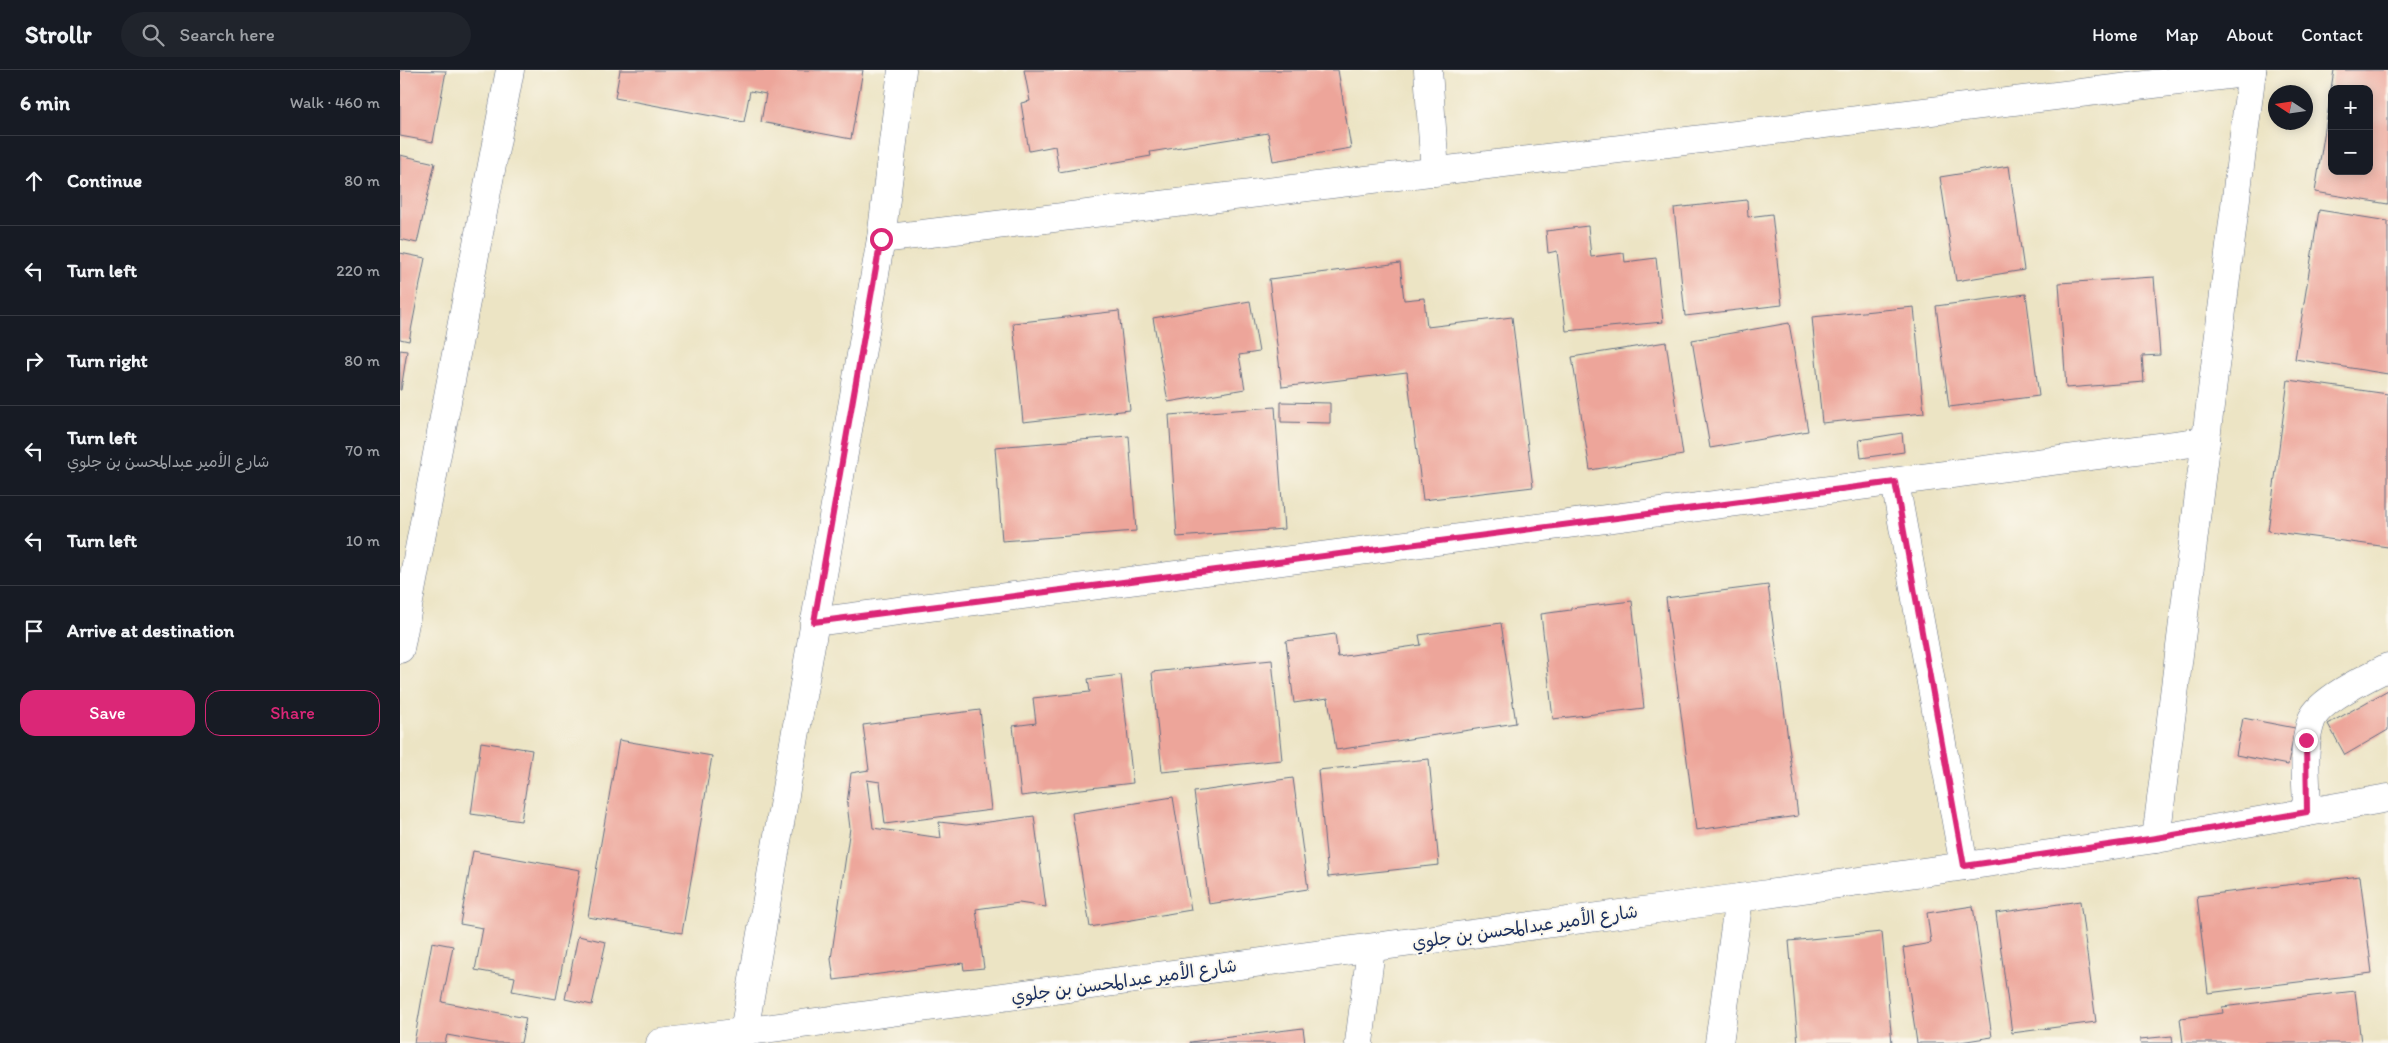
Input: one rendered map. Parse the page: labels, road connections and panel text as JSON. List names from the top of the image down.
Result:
{
  "streets": {
    "street": ["شارع الأمير عبدالمحسن بن جلوي"]
  },
  "north": "left",
  "page": {
    "header": "Strollr",
    "search": "Search here",
    "nav": [
      "Home",
      "Map",
      "About",
      "Contact"
    ],
    "heading": ["6 min", "Walk · 460 m"],
    "map_buttons": ["+", "−"],
    "list": [
      ["Continue", "80 m"],
      ["Turn left", "220 m"],
      ["Turn right", "80 m"],
      ["Turn left", "شارع الأمير عبدالمحسن بن جلوي", "70 m"],
      ["Turn left", "10 m"],
      "Arrive at destination"
    ],
    "buttons": ["Save", "Share"]
  }
}
